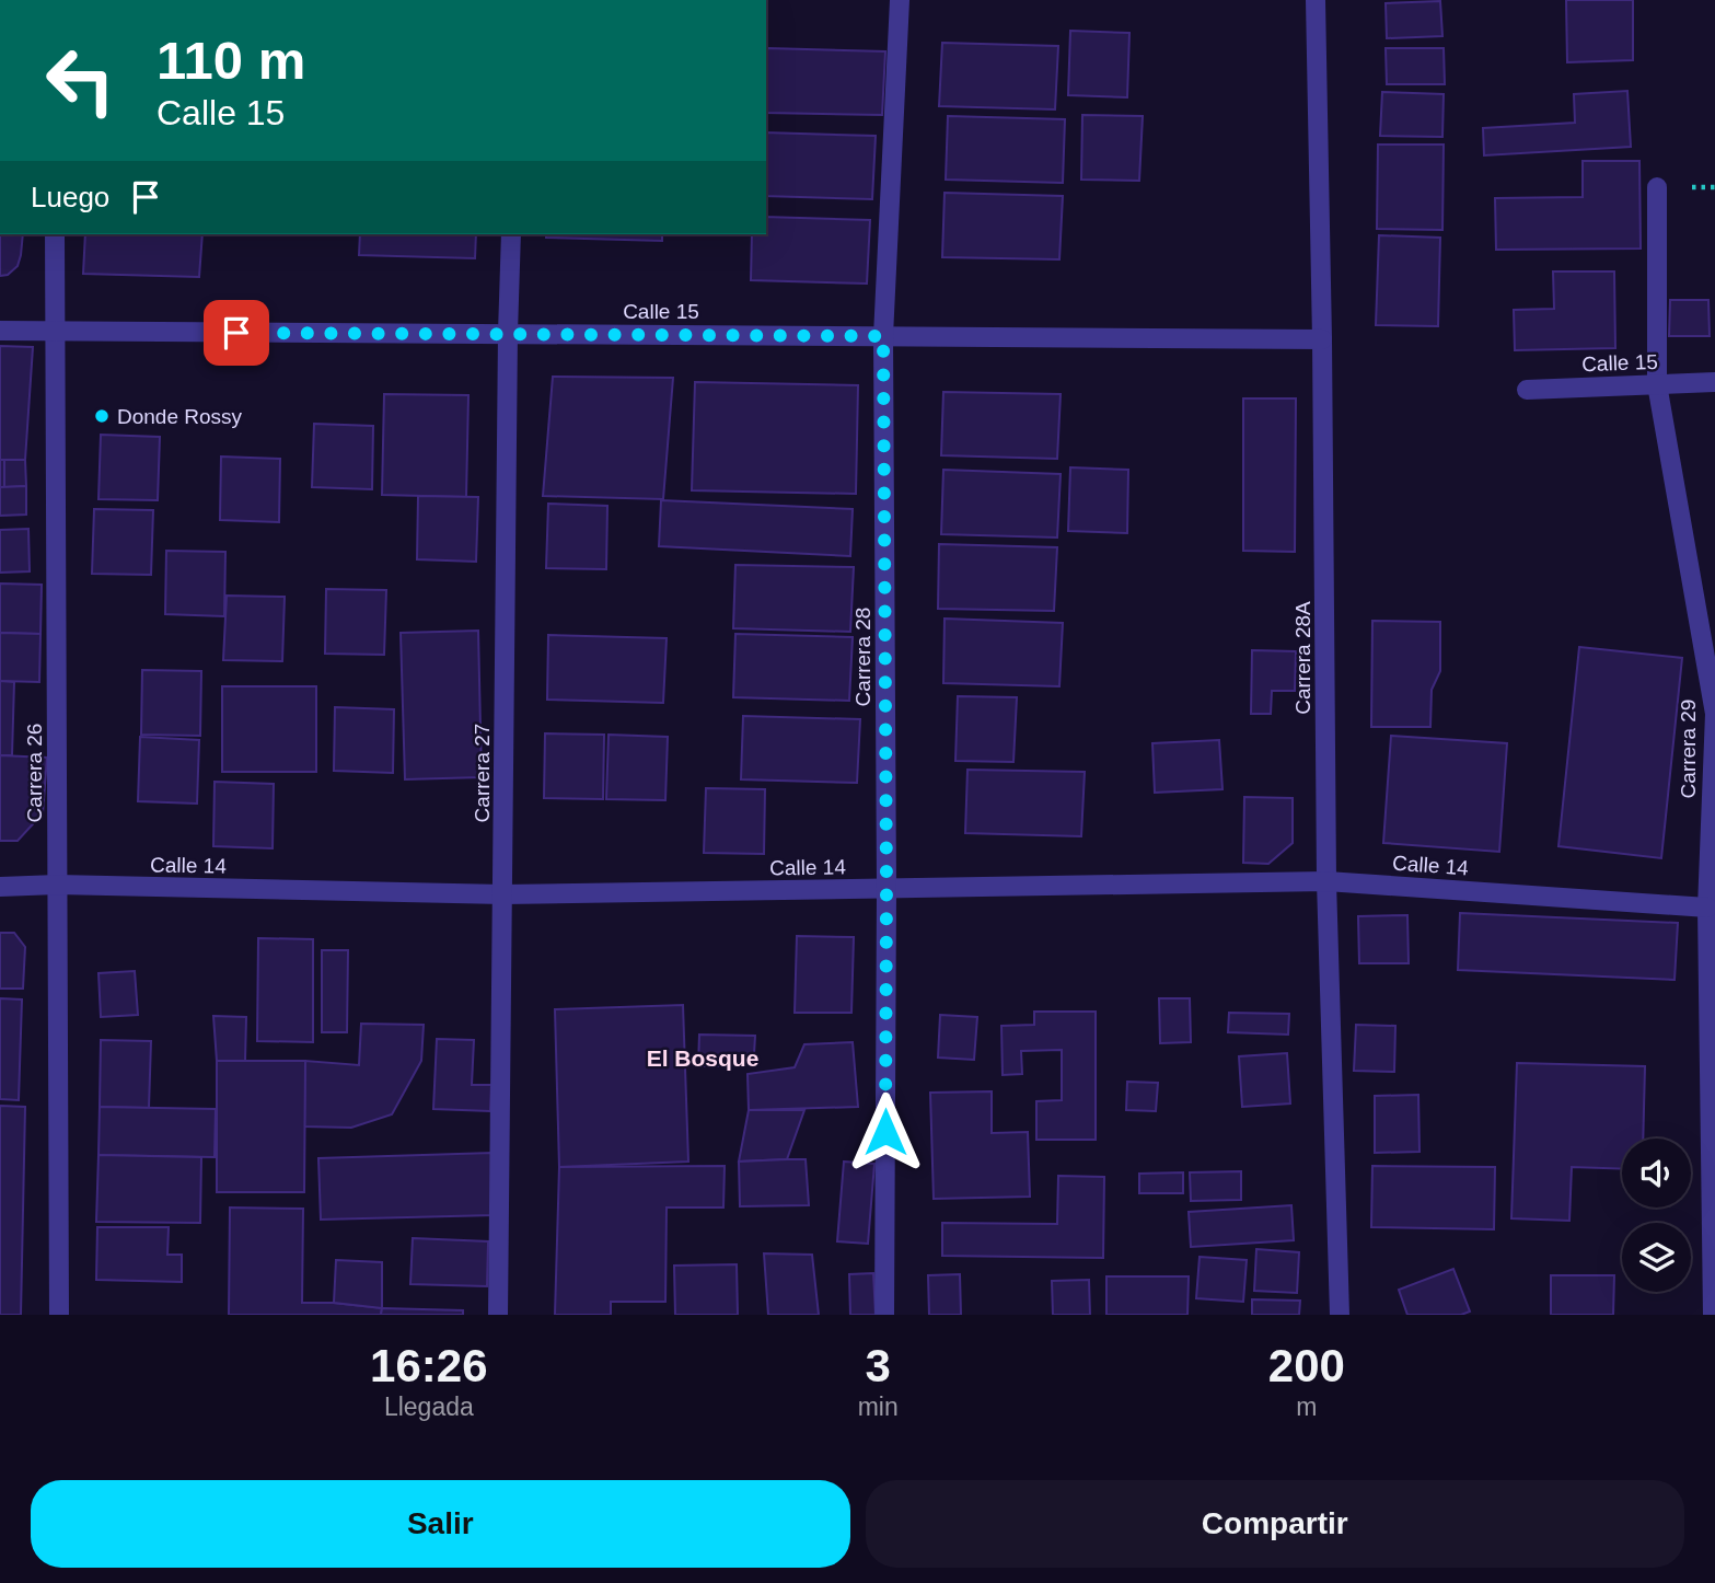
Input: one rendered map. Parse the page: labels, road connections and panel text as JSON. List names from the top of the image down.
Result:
{
  "streets": {
    "street": [
      "Calle 15",
      "Carrera 28",
      "Carrera 28A",
      "Carrera 29",
      "Carrera 26",
      "Carrera 27",
      "Calle 14"
    ]
  },
  "crossings": [
    ["Calle 15", "Carrera 28"],
    ["Calle 15", "Carrera 28A"],
    ["Calle 15", "Carrera 29"],
    ["Calle 15", "Carrera 26"],
    ["Calle 15", "Carrera 27"],
    ["Carrera 28", "Calle 14"],
    ["Carrera 28A", "Calle 14"],
    ["Carrera 29", "Calle 14"],
    ["Carrera 26", "Calle 14"],
    ["Carrera 27", "Calle 14"]
  ],
  "districts": ["El Bosque"],
  "places": ["Donde Rossy"],
  "page": {
    "turn": ["110 m", "Calle 15"],
    "then": "Luego",
    "eta": [
      "16:26",
      "Llegada",
      "3",
      "min",
      "200",
      "m"
    ],
    "buttons": ["Salir", "Compartir"]
  }
}
